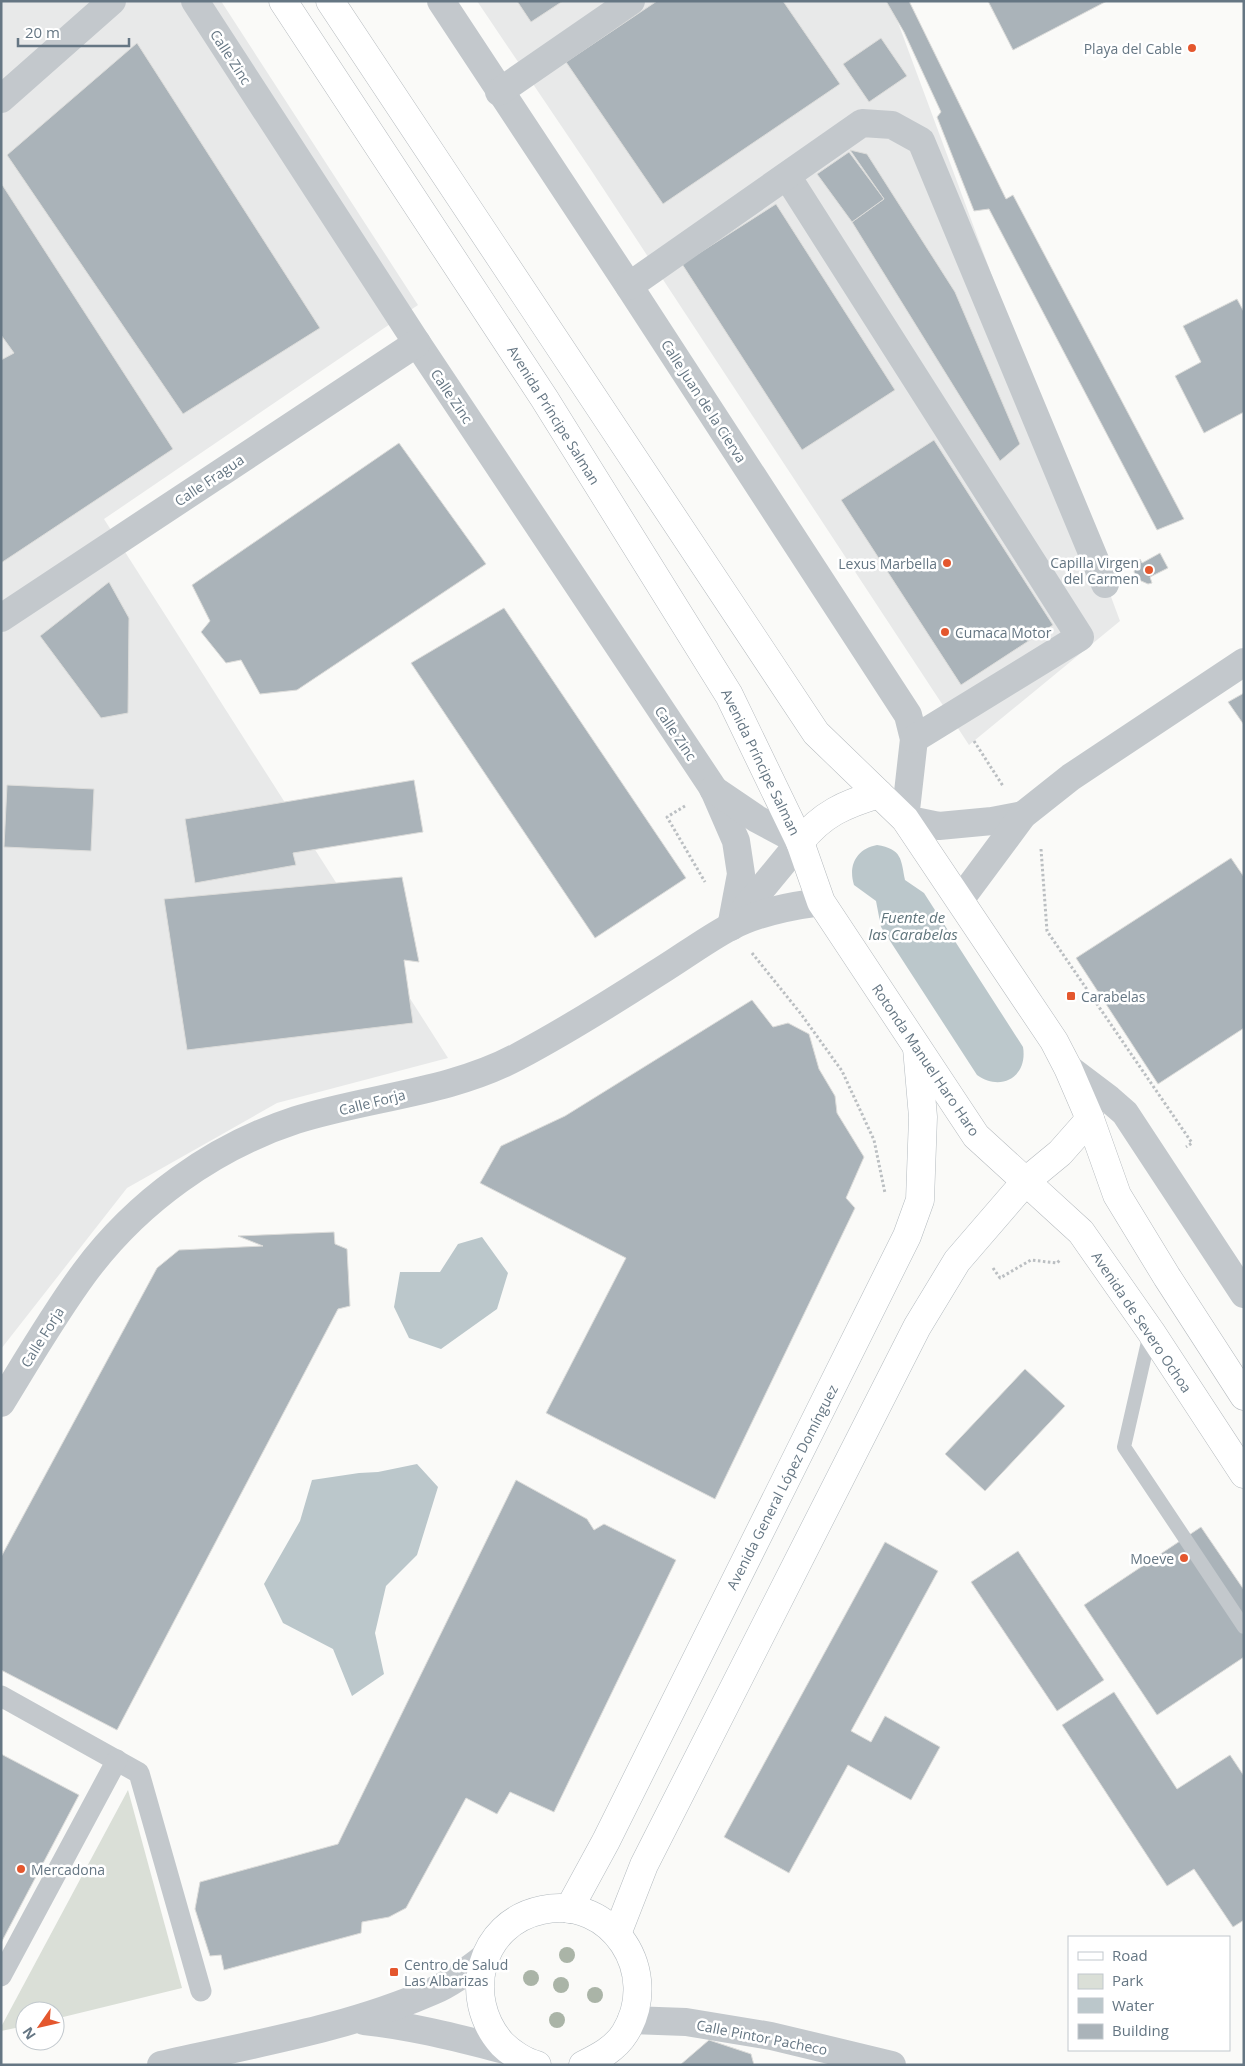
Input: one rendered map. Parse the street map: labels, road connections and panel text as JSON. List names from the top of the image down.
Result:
{
  "streets": {
    "main road": [
      "Avenida Príncipe Salman",
      "Rotonda Manuel Haro Haro",
      "Avenida de Severo Ochoa",
      "Avenida General López Domínguez"
    ],
    "street": [
      "Calle Zinc",
      "Calle Juan de la Cierva",
      "Calle Fragua",
      "Calle Forja",
      "Calle Pintor Pacheco"
    ]
  },
  "crossings": [
    ["Calle Zinc", "Avenida Príncipe Salman"],
    ["Calle Zinc", "Calle Fragua"],
    ["Calle Zinc", "Rotonda Manuel Haro Haro"],
    ["Calle Zinc", "Calle Forja"],
    ["Avenida Príncipe Salman", "Rotonda Manuel Haro Haro"],
    ["Rotonda Manuel Haro Haro", "Calle Forja"],
    ["Rotonda Manuel Haro Haro", "Avenida de Severo Ochoa"],
    ["Rotonda Manuel Haro Haro", "Avenida General López Domínguez"]
  ],
  "water": ["Fuente de las Carabelas"],
  "places": {
    "other": [
      "Playa del Cable",
      "Lexus Marbella",
      "Capilla Virgen del Carmen",
      "Cumaca Motor",
      "Moeve",
      "Mercadona"
    ],
    "transit": ["Carabelas", "Centro de Salud Las Albarizas"]
  },
  "legend": [
    "Road",
    "Park",
    "Water",
    "Building"
  ],
  "scale_bar": "20 m",
  "north": "bottom left"
}
